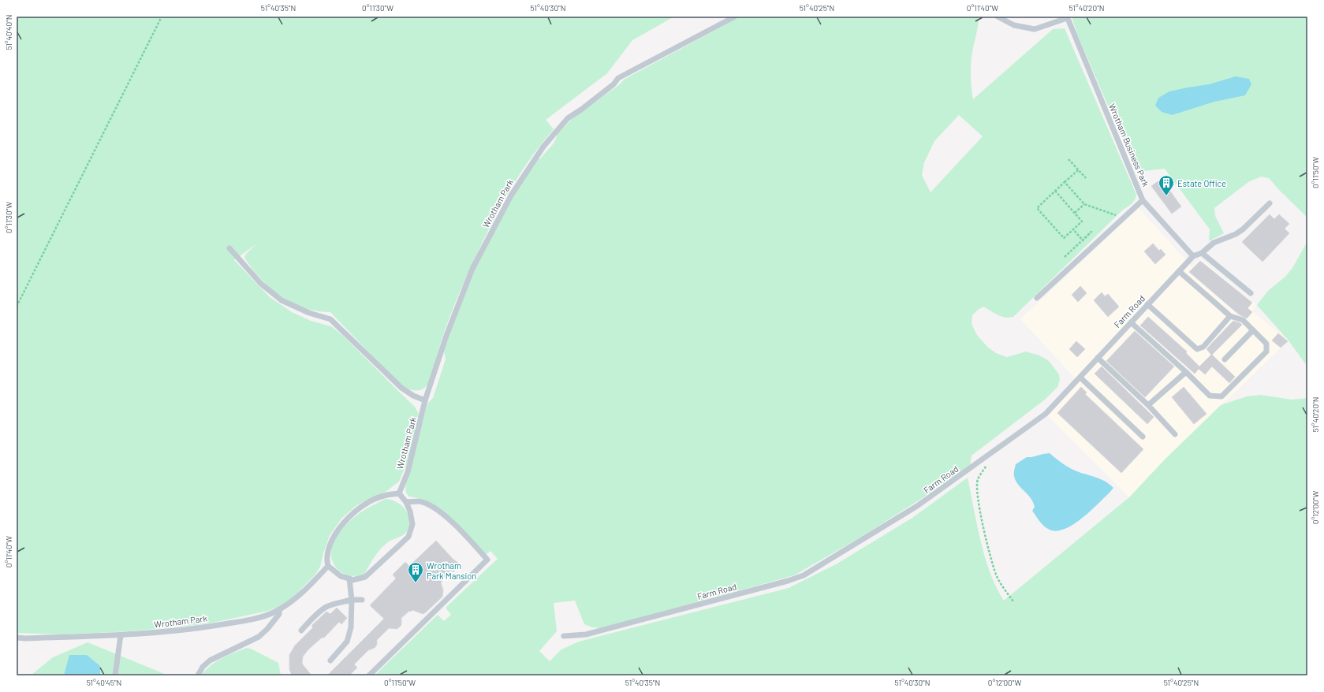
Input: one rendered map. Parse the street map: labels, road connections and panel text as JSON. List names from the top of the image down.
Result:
{
  "streets": {
    "lane": ["Wrotham Business Park", "Wrotham Park", "Farm Road"]
  },
  "places": {
    "building": ["Estate Office", "Wrotham Park Mansion"]
  },
  "coordinates": [
    "51°40'35\"N",
    "0°11'30\"W",
    "51°40'30\"N",
    "51°40'25\"N",
    "0°11'40\"W",
    "51°40'20\"N",
    "51°40'40\"N",
    "0°11'50\"W",
    "0°12'00\"W",
    "51°40'45\"N"
  ]
}
